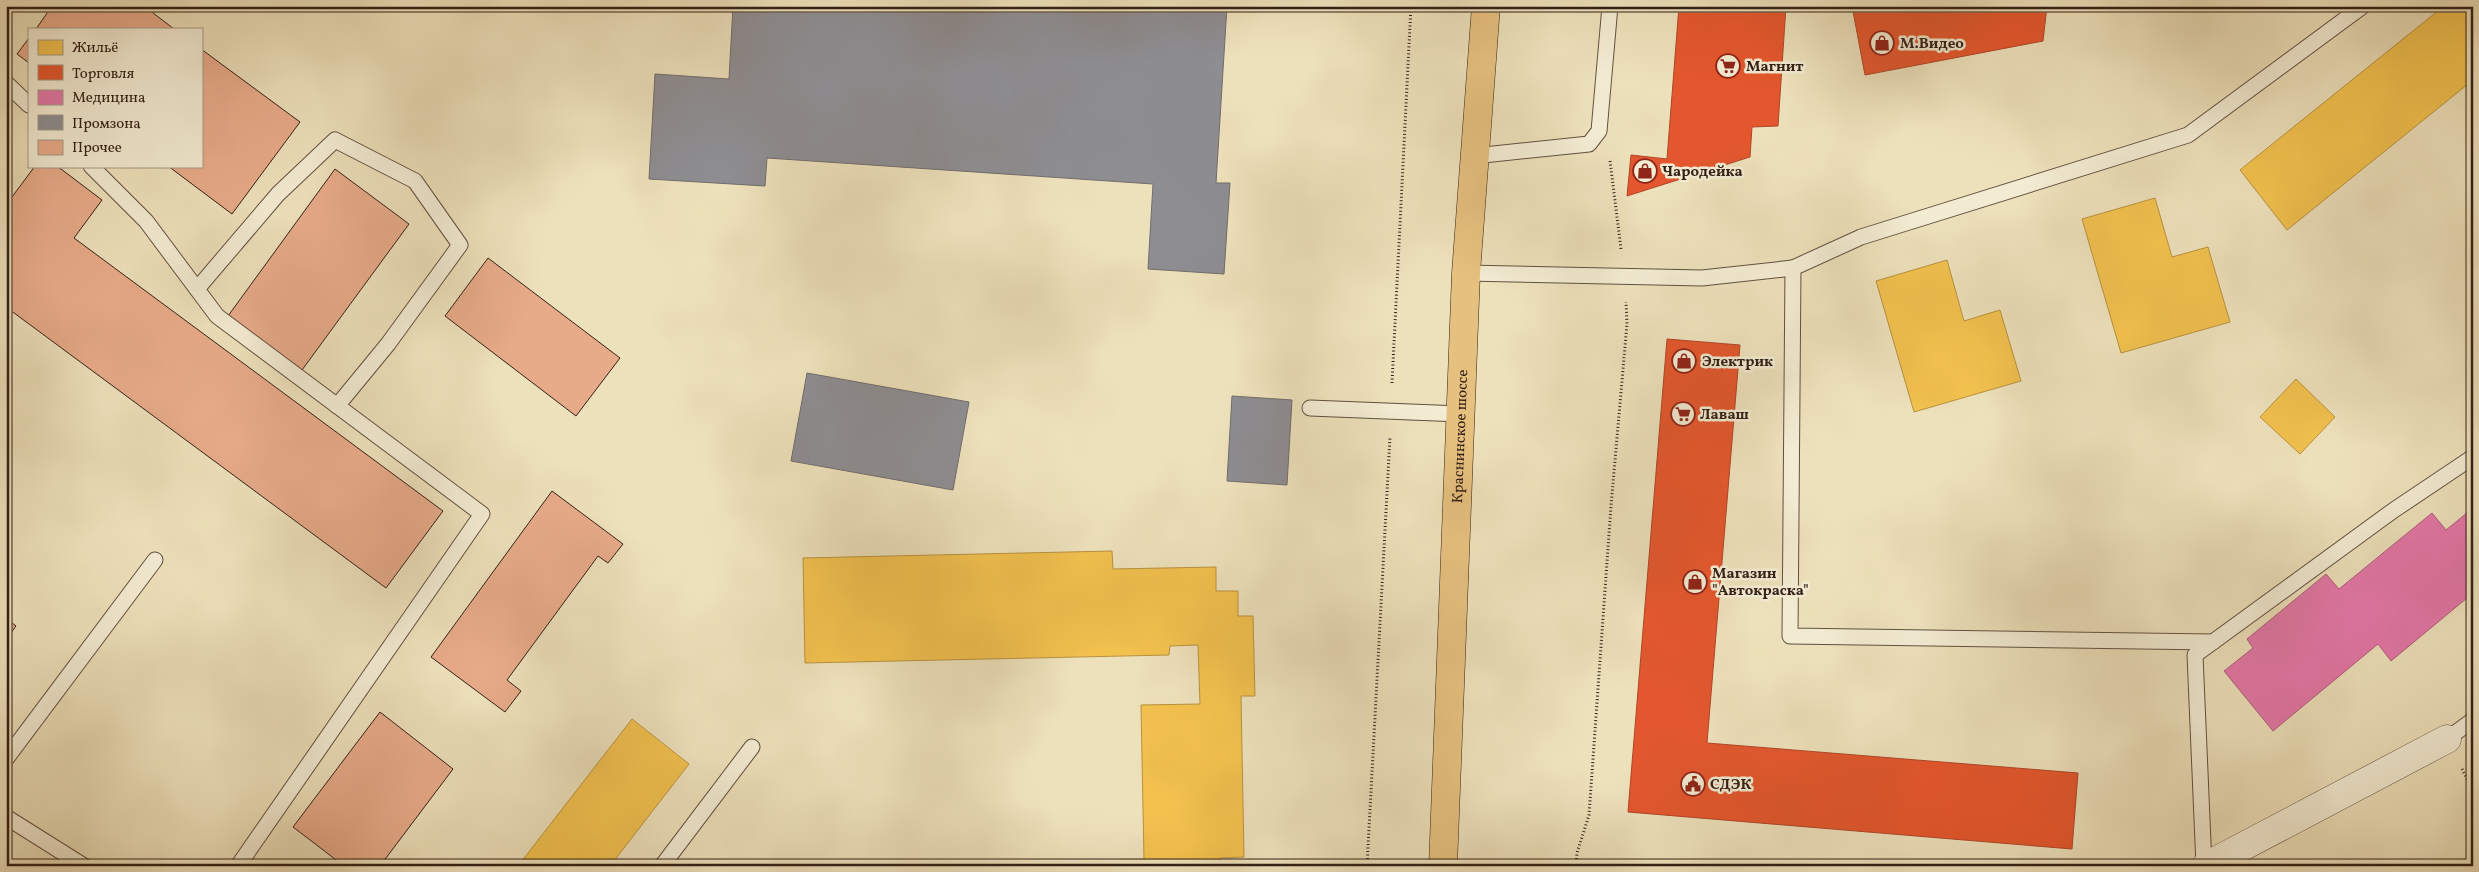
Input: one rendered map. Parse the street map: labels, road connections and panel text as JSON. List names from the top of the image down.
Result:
{
  "streets": {
    "main road": ["Краснинское шоссе"]
  },
  "places": {
    "shop": [
      "М.Видео",
      "Чародейка",
      "Электрик",
      "Магазин \"Автокраска\""
    ],
    "supermarket": ["Магнит", "Лаваш"],
    "public building": ["СДЭК"]
  },
  "legend": [
    "Жильё",
    "Торговля",
    "Медицина",
    "Промзона",
    "Прочее"
  ]
}
